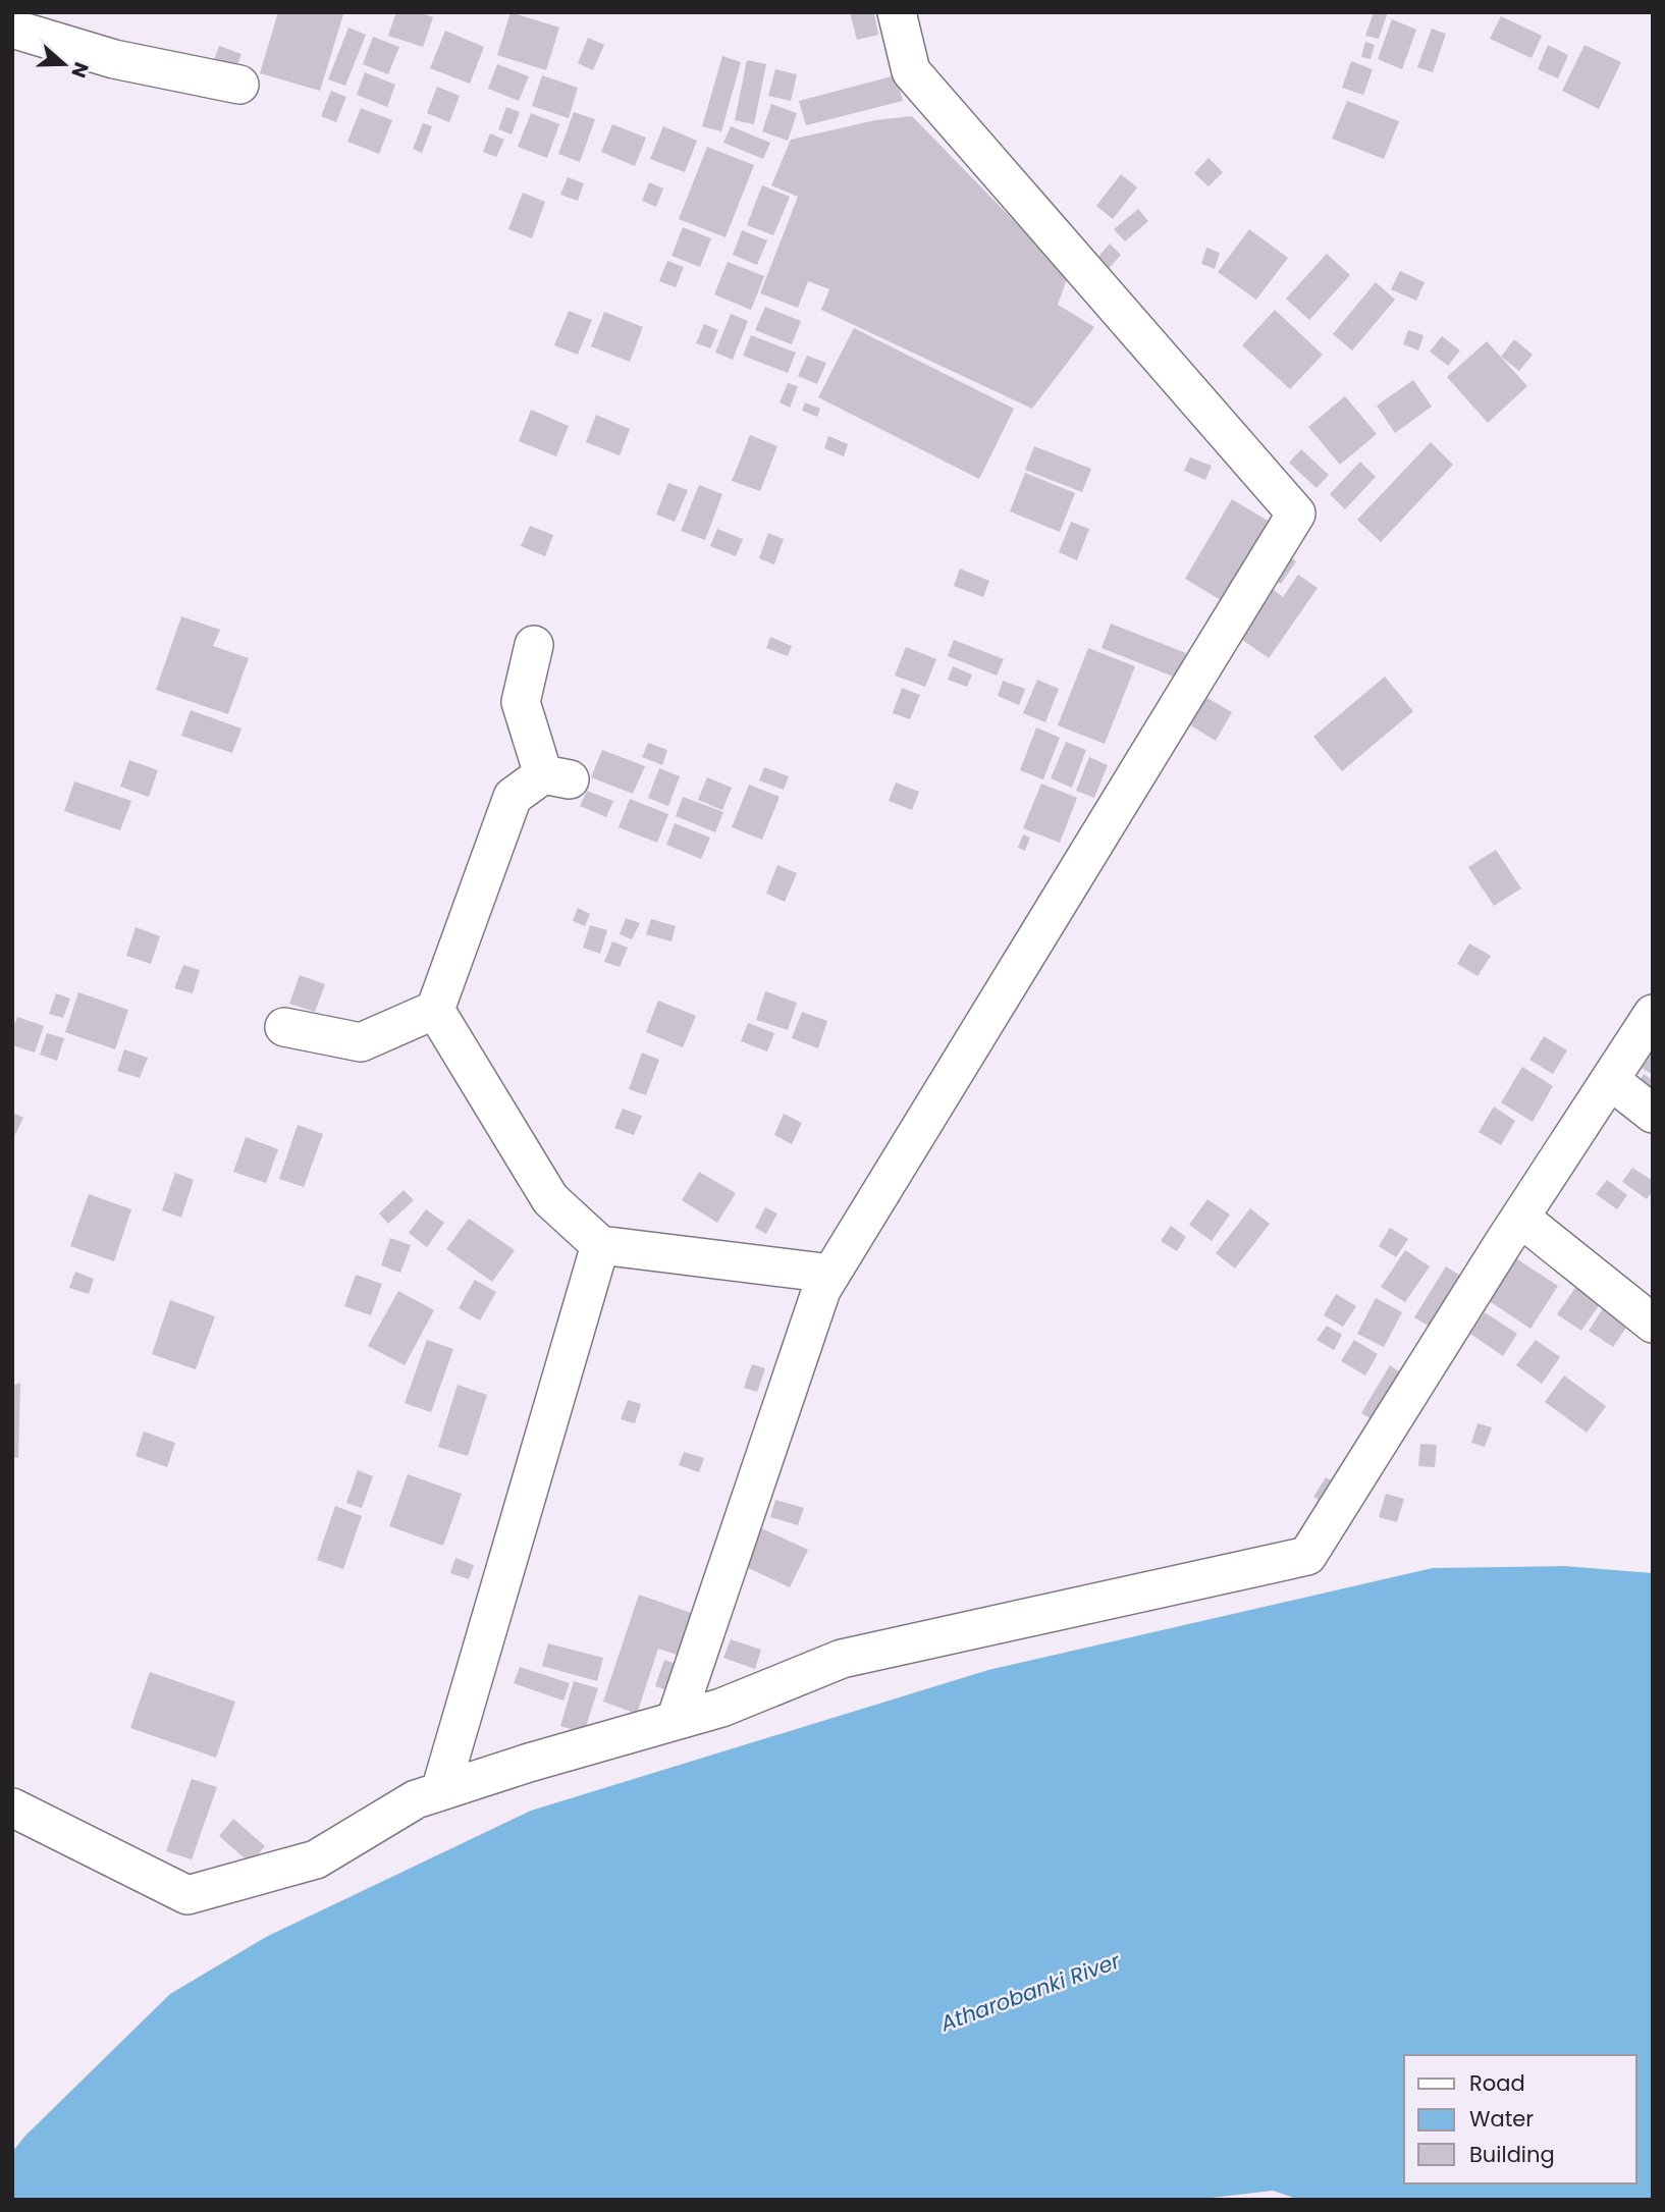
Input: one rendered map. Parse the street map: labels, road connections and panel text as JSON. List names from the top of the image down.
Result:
{
  "water": ["Atharobanki River"],
  "legend": ["Road", "Water", "Building"],
  "north": "right"
}
